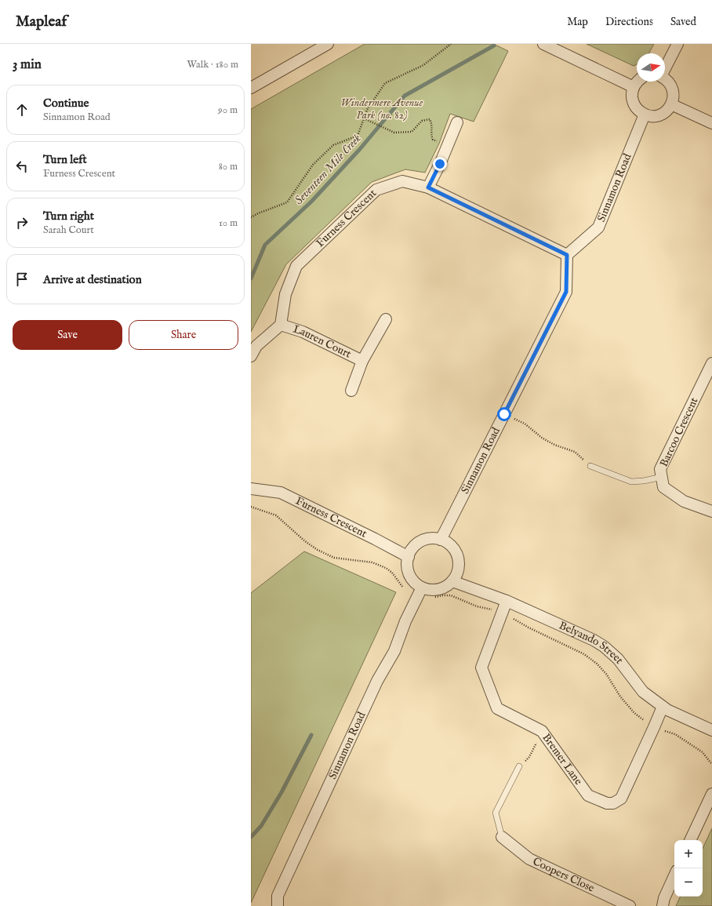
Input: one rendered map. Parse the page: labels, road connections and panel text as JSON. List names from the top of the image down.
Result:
{
  "streets": {
    "street": [
      "Sinnamon Road",
      "Furness Crescent",
      "Lauren Court",
      "Barcoo Crescent",
      "Belyando Street",
      "Bremer Lane",
      "Coopers Close"
    ]
  },
  "crossings": [
    ["Sinnamon Road", "Furness Crescent"],
    ["Sinnamon Road", "Belyando Street"],
    ["Furness Crescent", "Lauren Court"],
    ["Furness Crescent", "Belyando Street"],
    ["Belyando Street", "Bremer Lane"]
  ],
  "water": ["Seventeen Mile Creek"],
  "parks": ["Windermere Avenue Park (no. 82)"],
  "north": "right",
  "page": {
    "header": "Mapleaf",
    "nav": ["Map", "Directions", "Saved"],
    "heading": ["3 min", "Walk · 180 m"],
    "list": [
      ["Continue", "Sinnamon Road", "90 m"],
      ["Turn left", "Furness Crescent", "80 m"],
      ["Turn right", "Sarah Court", "10 m"],
      "Arrive at destination"
    ],
    "buttons": ["Save", "Share"],
    "map_buttons": ["+", "−"]
  }
}
